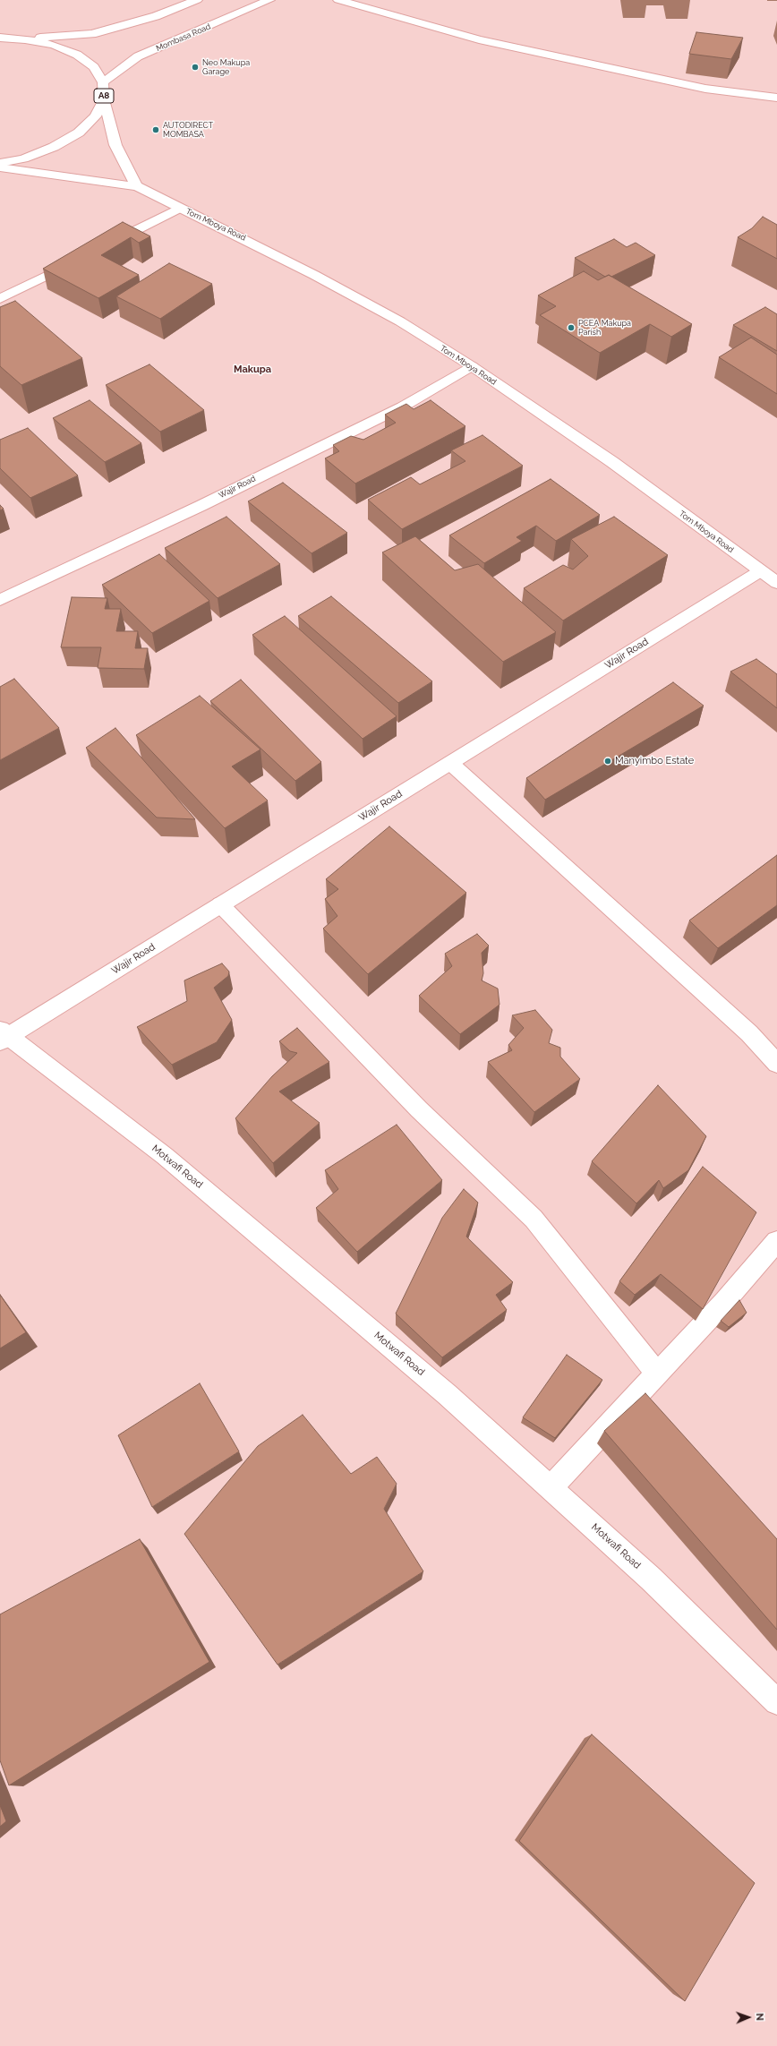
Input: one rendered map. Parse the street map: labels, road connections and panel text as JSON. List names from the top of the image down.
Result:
{
  "streets": {
    "main road": [
      "Mombasa Road",
      "A8",
      "Tom Mboya Road",
      "Wajir Road",
      "Motwafi Road"
    ]
  },
  "crossings": [
    ["Mombasa Road", "A8"],
    ["Tom Mboya Road", "Wajir Road"],
    ["Wajir Road", "Motwafi Road"]
  ],
  "districts": ["Makupa"],
  "places": [
    "Neo Makupa Garage",
    "AUTODIRECT MOMBASA",
    "PCEA Makupa Parish",
    "Manyimbo Estate"
  ],
  "north": "right"
}
